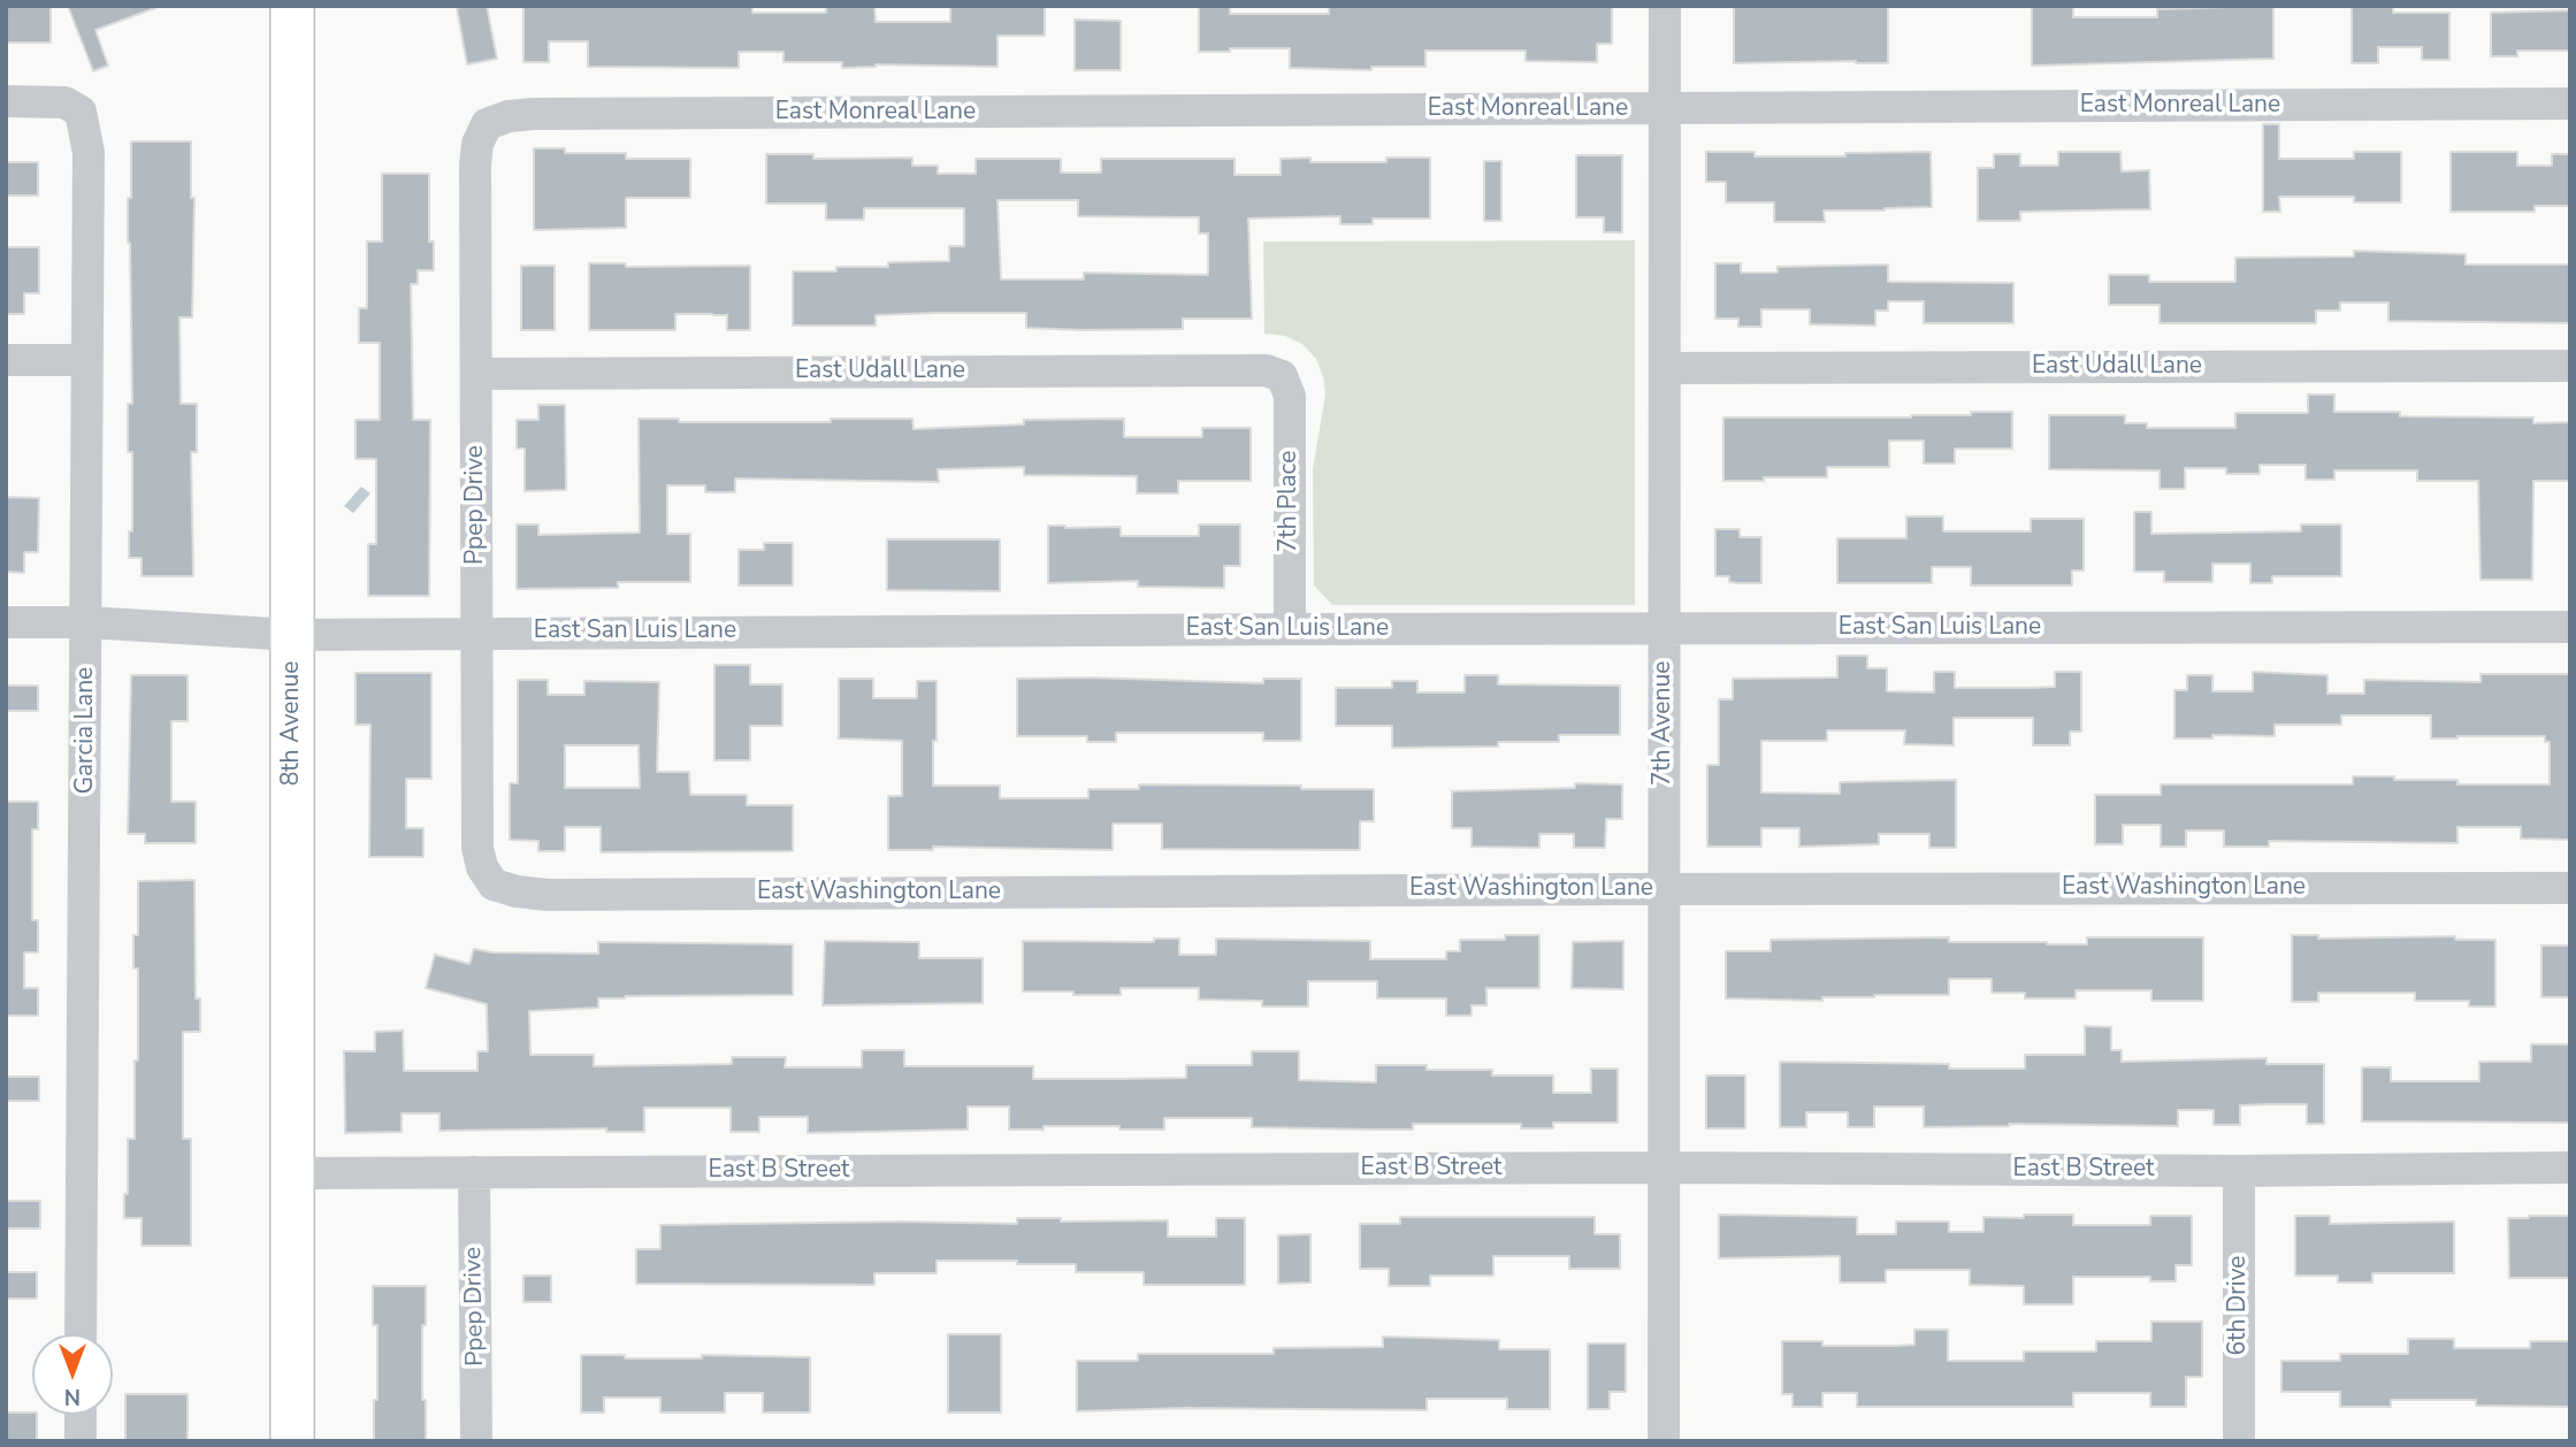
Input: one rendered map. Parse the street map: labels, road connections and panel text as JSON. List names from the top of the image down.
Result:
{
  "streets": {
    "main road": ["8th Avenue"],
    "street": [
      "East Monreal Lane",
      "East Udall Lane",
      "7th Place",
      "Ppep Drive",
      "East San Luis Lane",
      "7th Avenue",
      "Garcia Lane",
      "East Washington Lane",
      "East B Street",
      "6th Drive"
    ]
  },
  "crossings": [
    ["East Monreal Lane", "Ppep Drive"],
    ["East Monreal Lane", "7th Avenue"],
    ["East Udall Lane", "7th Place"],
    ["East Udall Lane", "Ppep Drive"],
    ["East Udall Lane", "7th Avenue"],
    ["7th Place", "East San Luis Lane"],
    ["Ppep Drive", "East San Luis Lane"],
    ["Ppep Drive", "East Washington Lane"],
    ["Ppep Drive", "East B Street"],
    ["East San Luis Lane", "8th Avenue"],
    ["East San Luis Lane", "7th Avenue"],
    ["East San Luis Lane", "Garcia Lane"],
    ["8th Avenue", "East B Street"],
    ["7th Avenue", "East Washington Lane"],
    ["7th Avenue", "East B Street"],
    ["East B Street", "6th Drive"]
  ],
  "north": "bottom"
}
